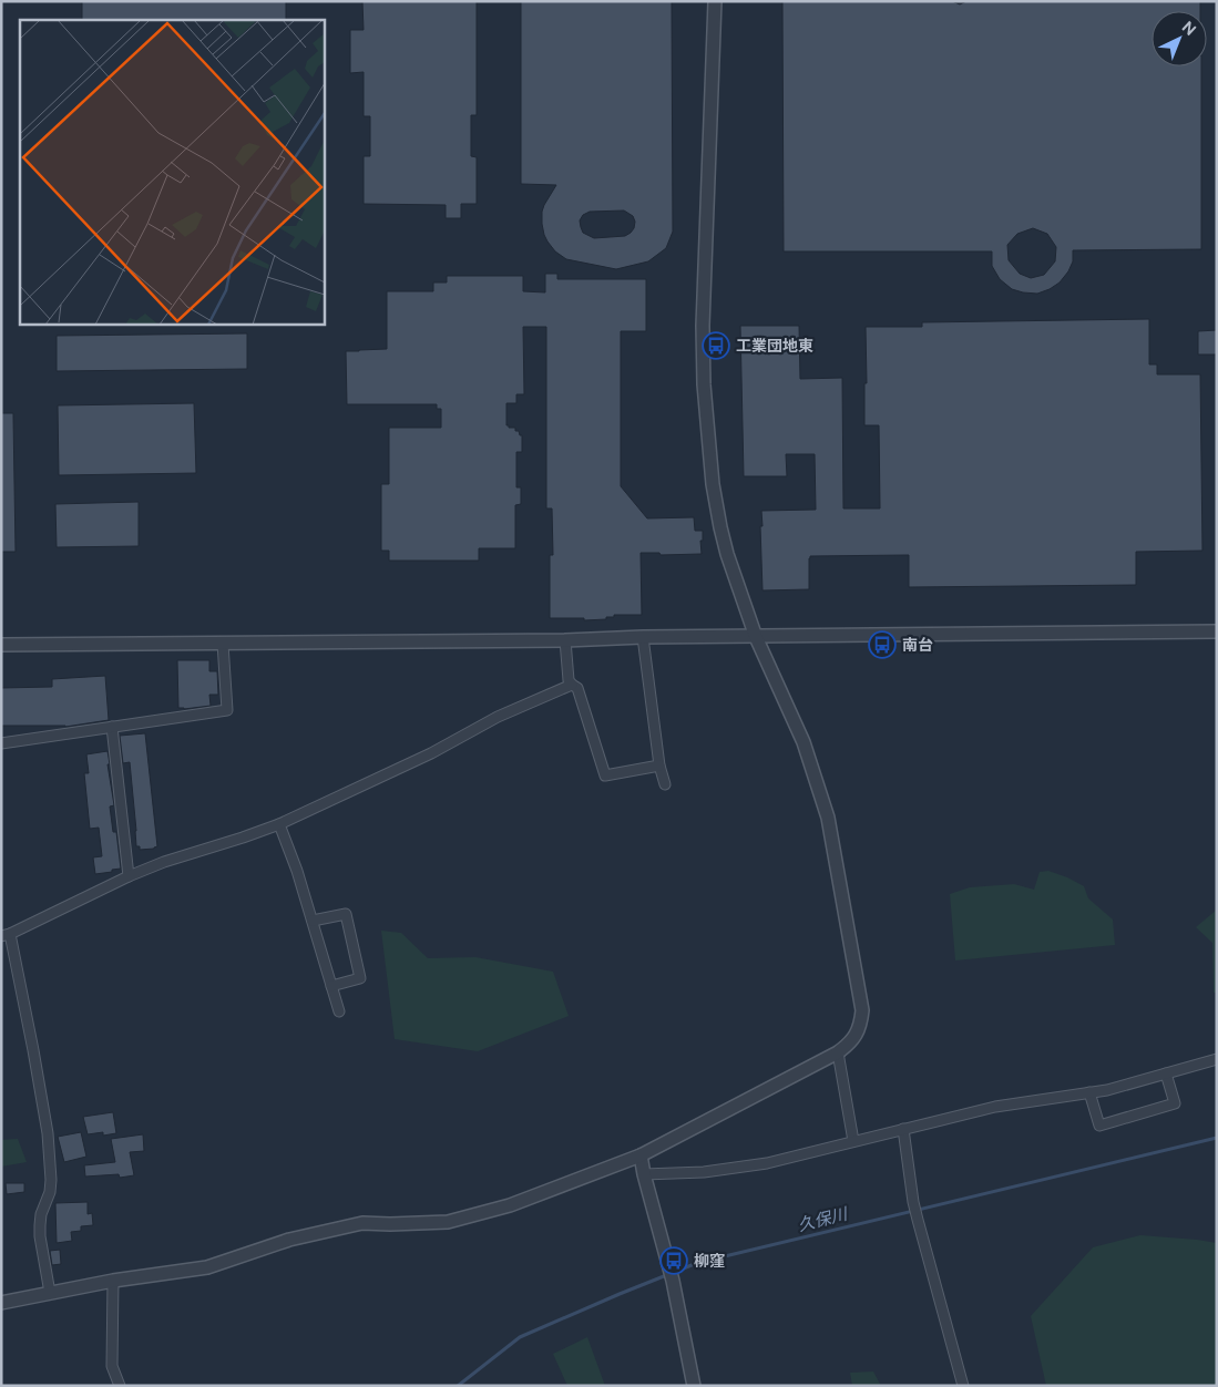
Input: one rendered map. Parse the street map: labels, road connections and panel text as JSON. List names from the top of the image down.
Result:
{
  "water": ["久保川"],
  "places": {
    "bus stop": ["工業団地東", "南台", "柳窪"]
  },
  "north": "top right"
}
